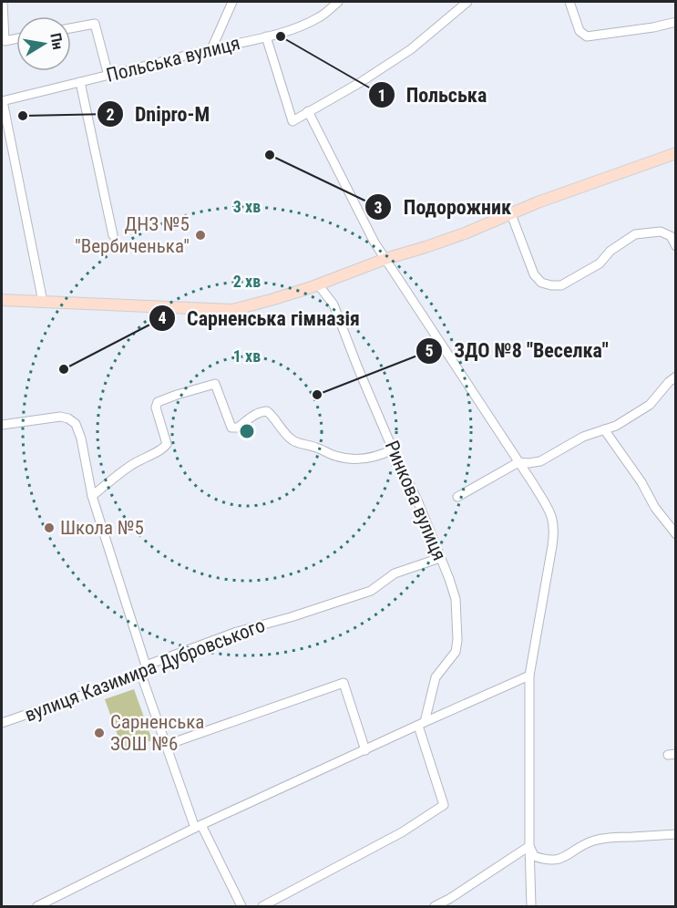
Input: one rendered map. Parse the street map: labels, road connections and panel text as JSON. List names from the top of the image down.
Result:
{
  "streets": {
    "street": ["Польська вулиця", "Ринкова вулиця", "вулиця Казимира Дубровського"]
  },
  "crossings": [
    ["Ринкова вулиця", "вулиця Казимира Дубровського"]
  ],
  "places": [
    "Польська",
    "Dnipro-M",
    "Подорожник",
    "ДНЗ №5 \"Вербиченька\"",
    "Сарненська гімназія",
    "ЗДО №8 \"Веселка\"",
    "Школа №5",
    "Сарненська ЗОШ №6"
  ],
  "north": "right",
  "rings": ["3 хв", "2 хв", "1 хв"]
}
